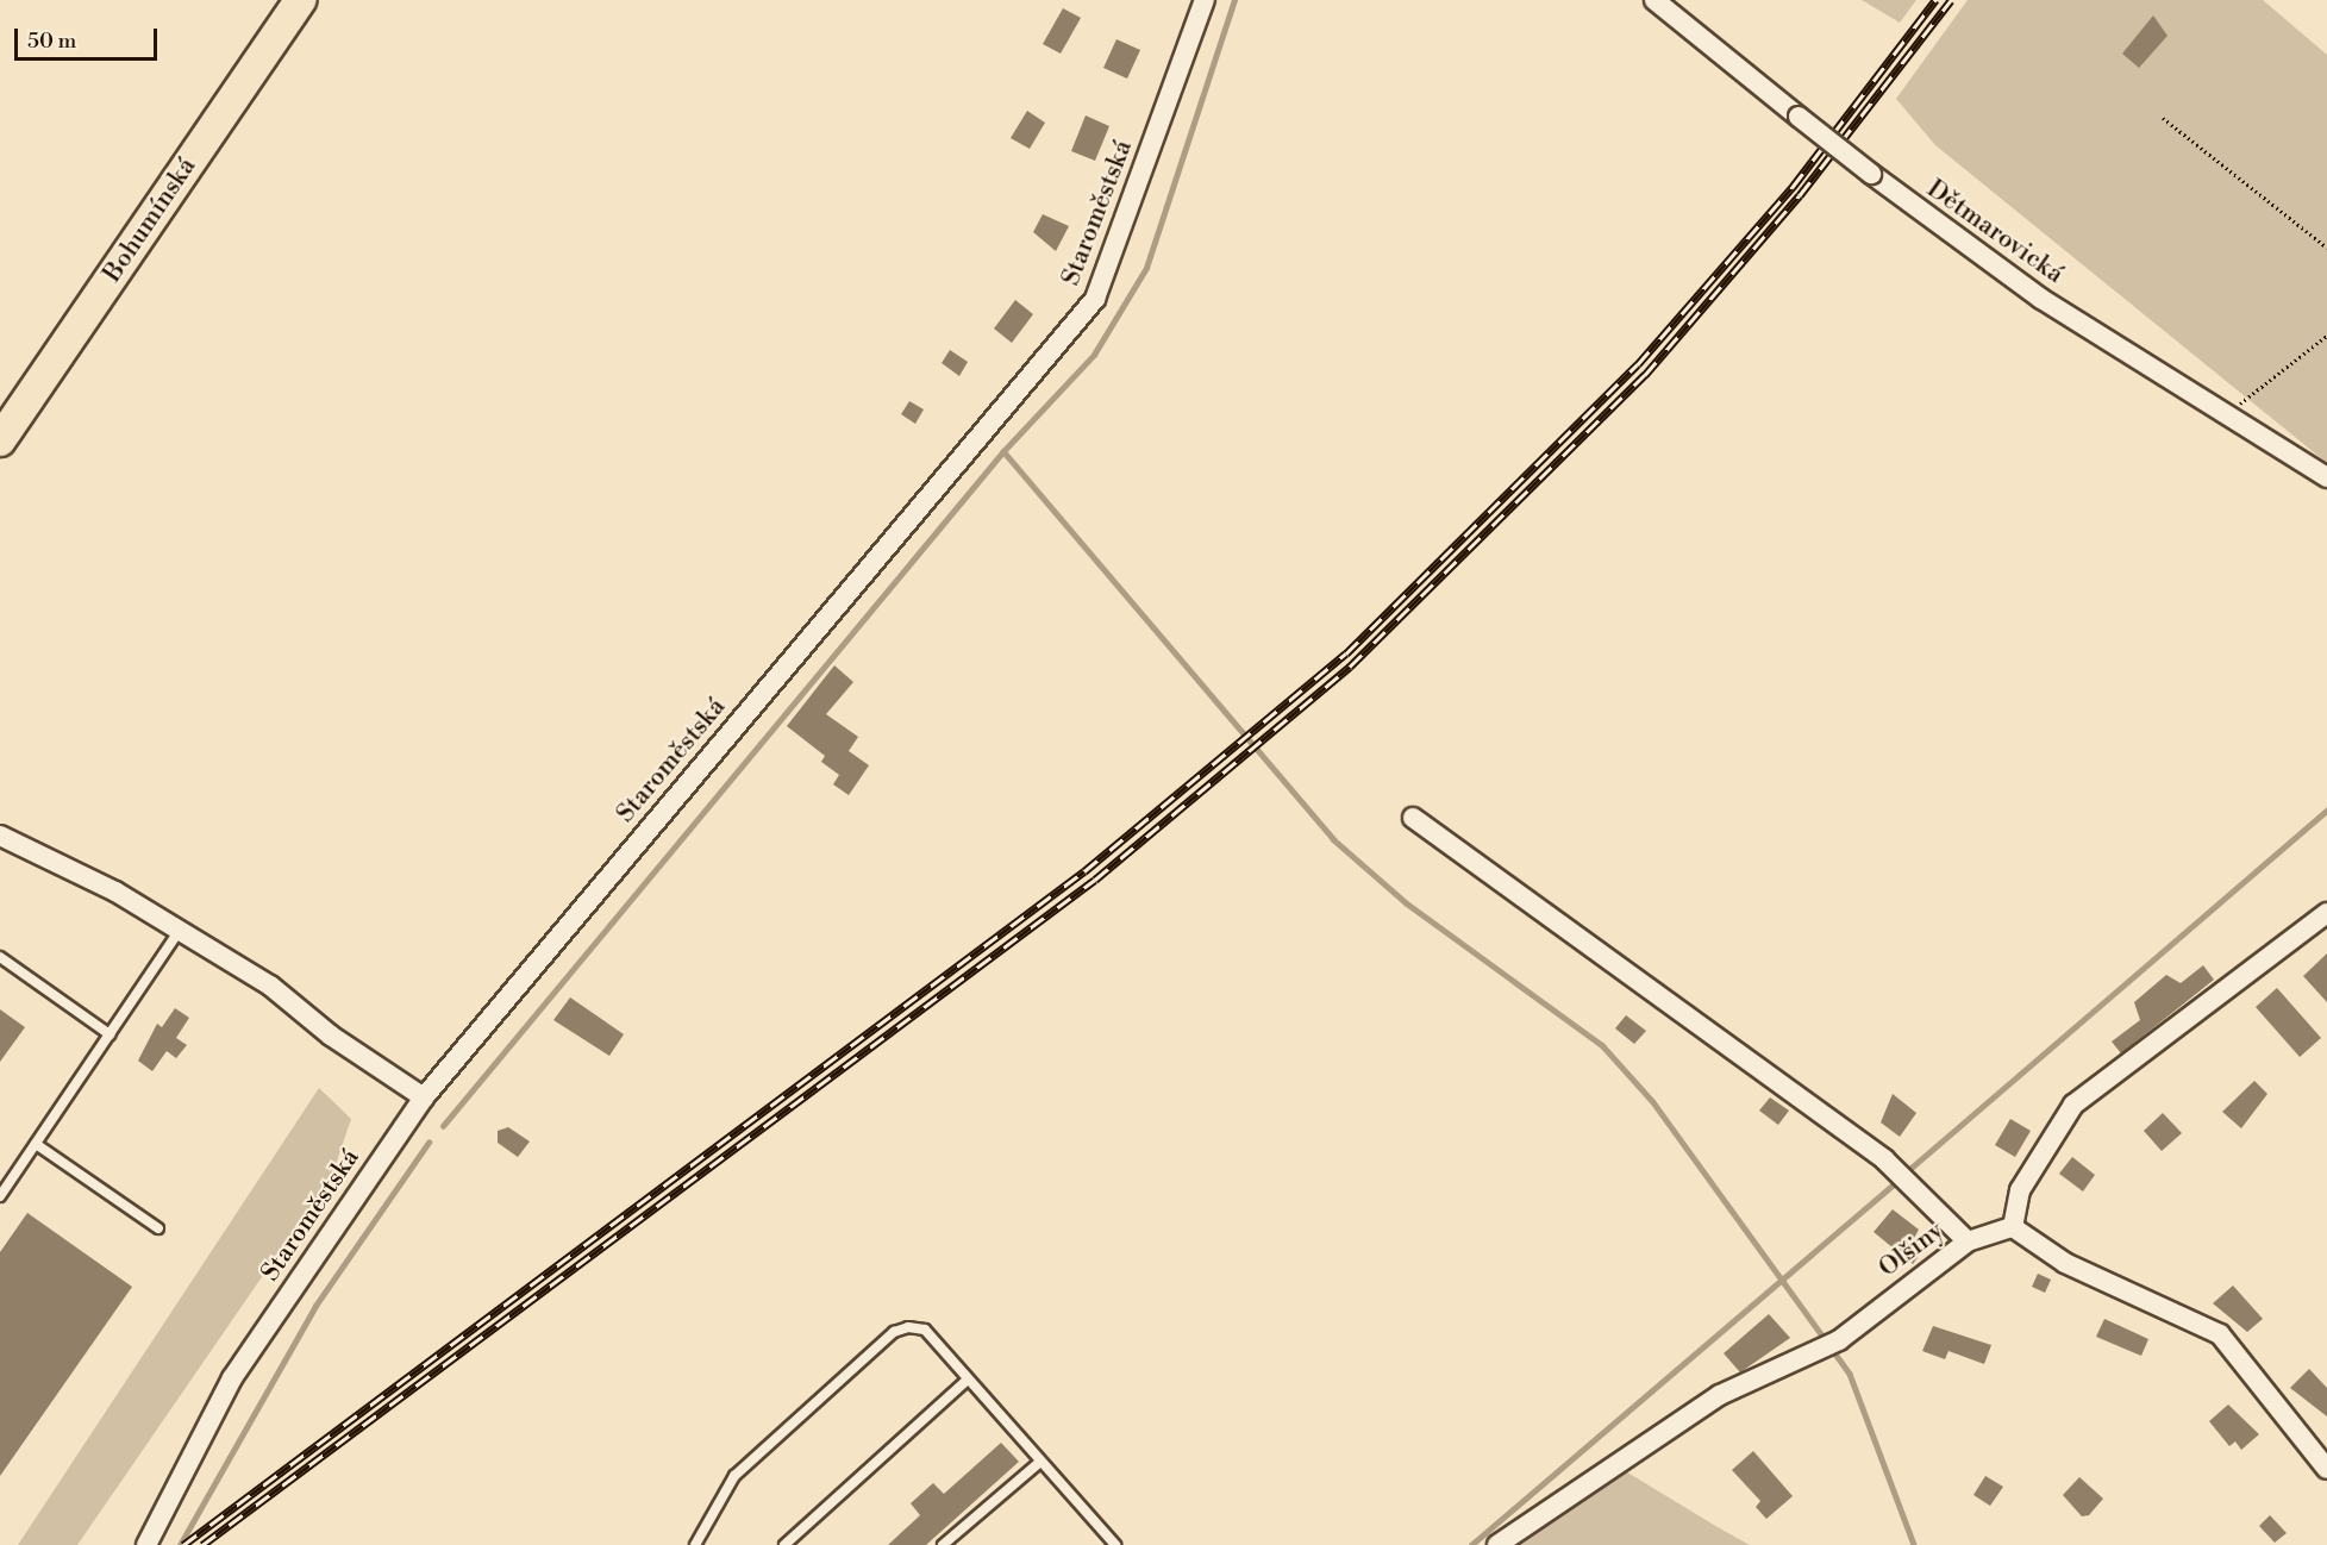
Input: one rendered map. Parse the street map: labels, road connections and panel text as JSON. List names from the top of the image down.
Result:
{
  "streets": {
    "main road": ["Bohumínská"],
    "street": ["Staroměstská", "Dětmarovická", "Olšiny"]
  },
  "scale_bar": "50 m"
}
